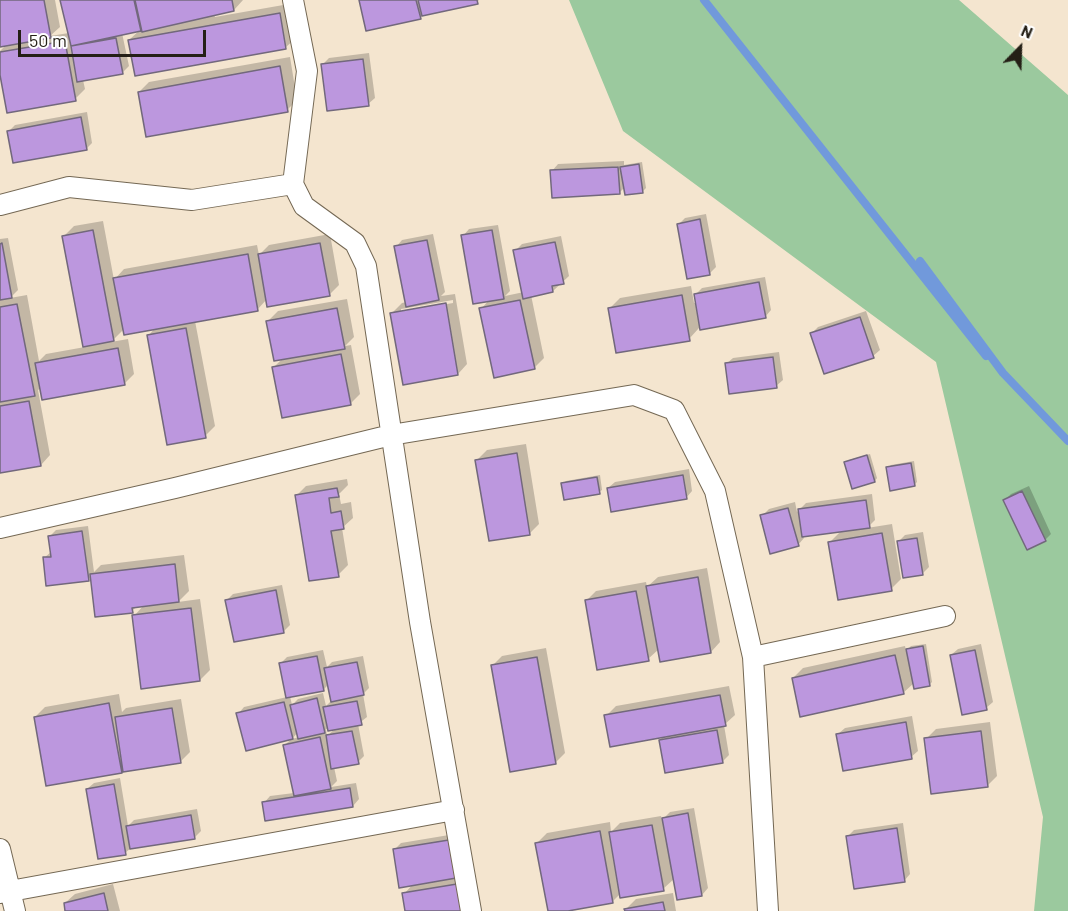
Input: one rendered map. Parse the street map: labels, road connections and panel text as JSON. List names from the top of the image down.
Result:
{
  "scale_bar": "50 m",
  "north": "top right"
}
